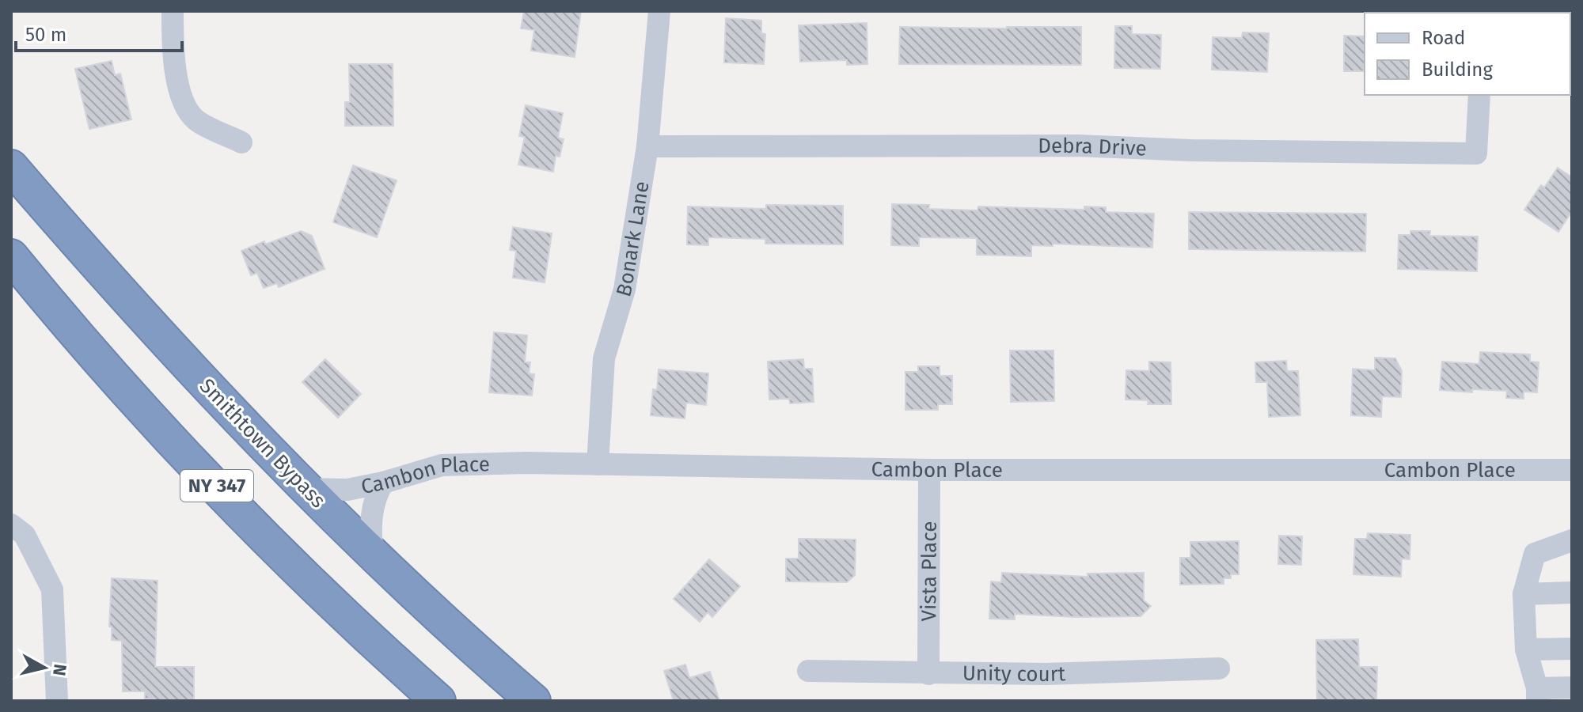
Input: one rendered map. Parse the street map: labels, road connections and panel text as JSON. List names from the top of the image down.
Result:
{
  "streets": {
    "highway": ["Smithtown Bypass", "NY 347"],
    "street": [
      "Debra Drive",
      "Bonark Lane",
      "Cambon Place",
      "Vista Place",
      "Unity court"
    ]
  },
  "crossings": [
    ["Debra Drive", "Bonark Lane"],
    ["Bonark Lane", "Cambon Place"],
    ["Smithtown Bypass", "Cambon Place"],
    ["Cambon Place", "Vista Place"],
    ["Vista Place", "Unity court"]
  ],
  "legend": ["Road", "Building"],
  "scale_bar": "50 m",
  "north": "right"
}
